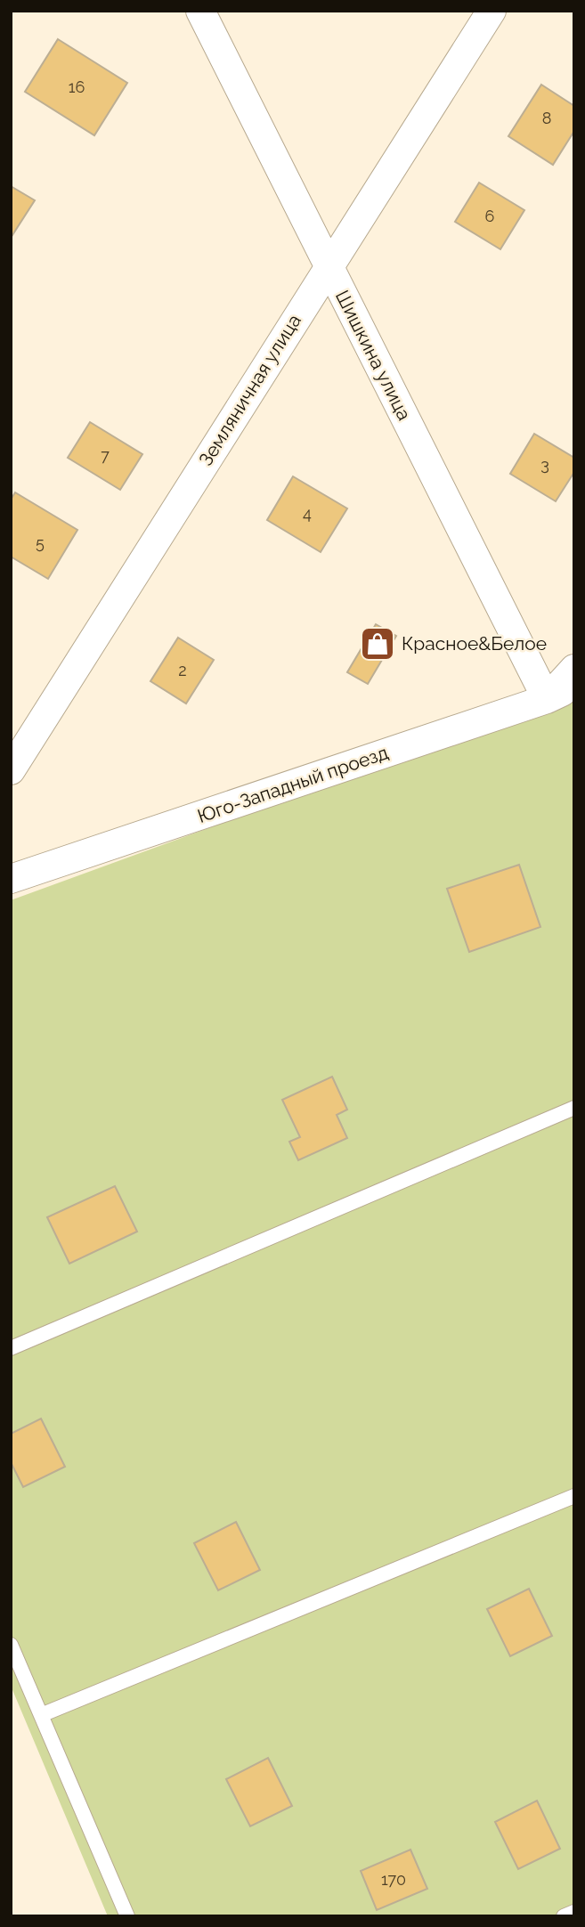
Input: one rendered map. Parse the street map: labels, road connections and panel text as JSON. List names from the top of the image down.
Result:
{
  "streets": {
    "street": ["Шишкина улица", "Земляничная улица", "Юго-Западный проезд"]
  },
  "crossings": [
    ["Шишкина улица", "Земляничная улица"],
    ["Шишкина улица", "Юго-Западный проезд"]
  ],
  "places": {
    "shop": ["Красное&Белое"]
  },
  "house_numbers": [
    "16",
    "8",
    "6",
    "7",
    "3",
    "4",
    "5",
    "2",
    "170"
  ]
}
